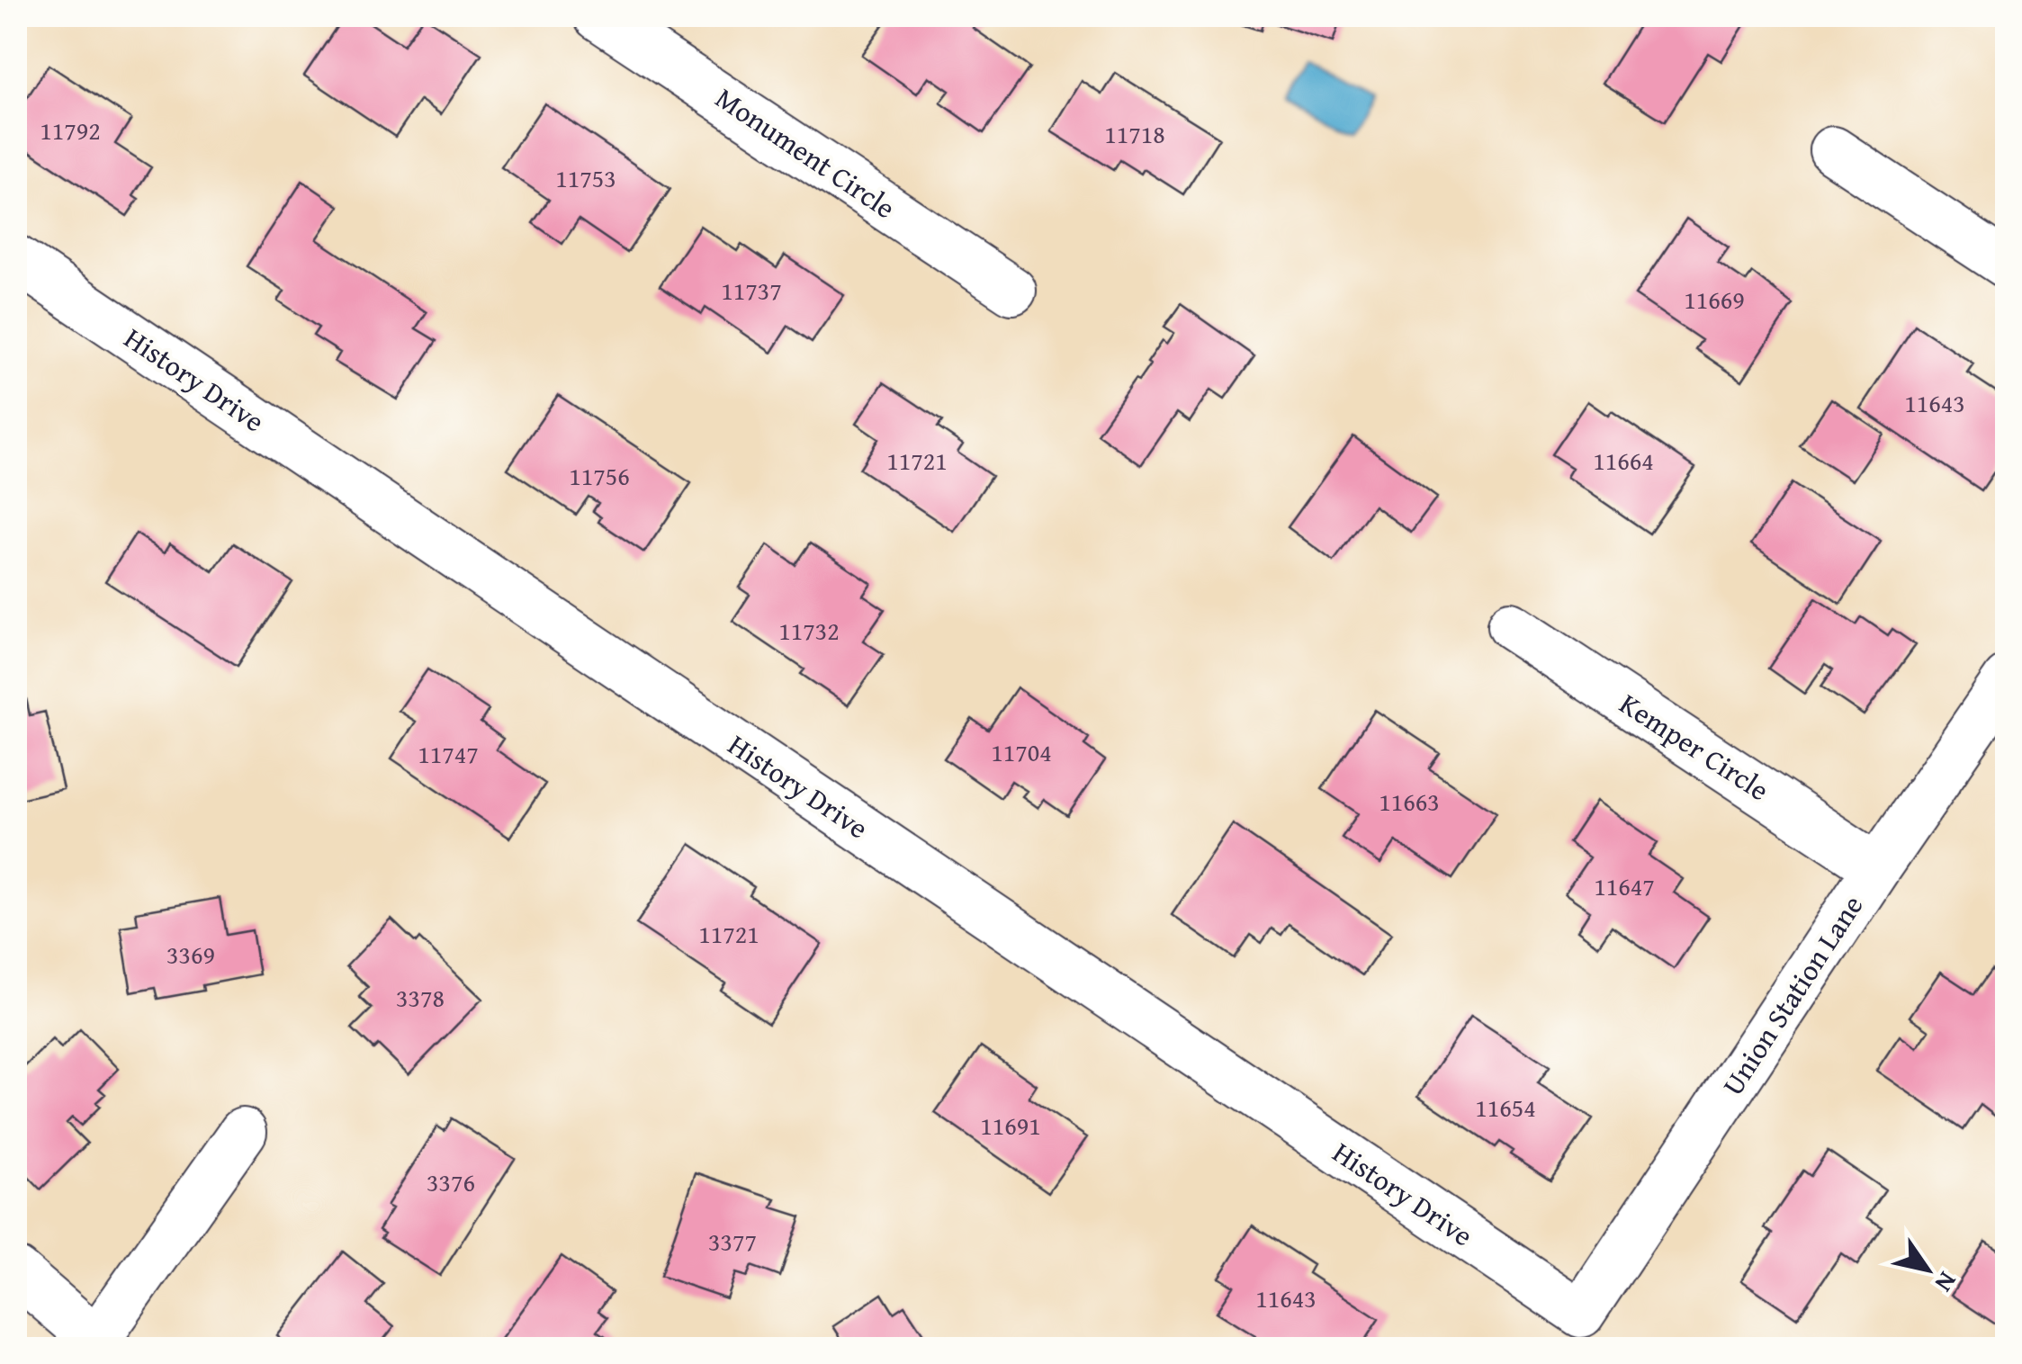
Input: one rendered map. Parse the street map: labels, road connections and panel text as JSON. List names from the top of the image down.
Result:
{
  "streets": {
    "street": [
      "Monument Circle",
      "History Drive",
      "Kemper Circle",
      "Union Station Lane"
    ]
  },
  "crossings": [
    ["History Drive", "Union Station Lane"],
    ["Kemper Circle", "Union Station Lane"]
  ],
  "house_numbers": [
    "11792",
    "11718",
    "11753",
    "11737",
    "11669",
    "11643",
    "11721",
    "11664",
    "11756",
    "11732",
    "11704",
    "11747",
    "11663",
    "11647",
    "11721",
    "3369",
    "3378",
    "11654",
    "11691",
    "3376",
    "3377",
    "11643"
  ],
  "north": "bottom right"
}
